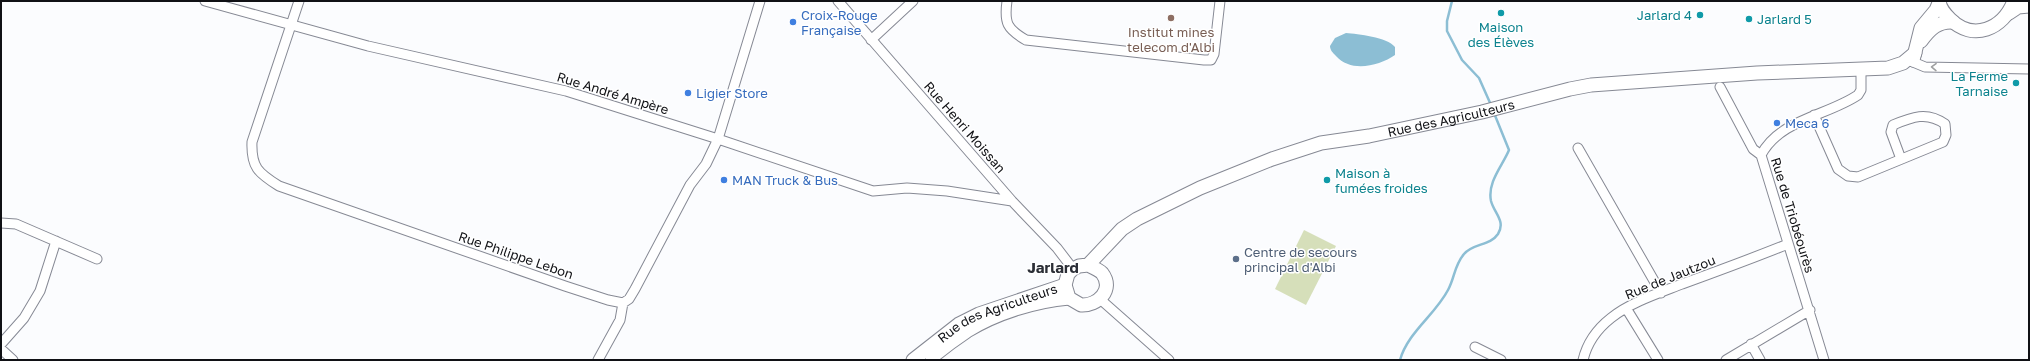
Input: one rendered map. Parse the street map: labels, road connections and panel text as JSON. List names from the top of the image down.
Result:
{
  "streets": {
    "street": [
      "Rue André Ampère",
      "Rue des Agriculteurs",
      "Rue Henri Moissan",
      "Rue de Triobéourès",
      "Rue Philippe Lebon",
      "Rue de Jautzou"
    ]
  },
  "crossings": [
    ["Rue André Ampère", "Rue Henri Moissan"],
    ["Rue André Ampère", "Rue Philippe Lebon"],
    ["Rue des Agriculteurs", "Rue Henri Moissan"],
    ["Rue de Triobéourès", "Rue de Jautzou"]
  ],
  "districts": ["Jarlard"],
  "places": [
    "Maison des Élèves",
    "Jarlard 4",
    "Institut mines telecom d'Albi",
    "Jarlard 5",
    "Croix-Rouge Française",
    "La Ferme Tarnaise",
    "Ligier Store",
    "Meca 6",
    "MAN Truck & Bus",
    "Maison à fumées froides",
    "Centre de secours principal d'Albi"
  ]
}
